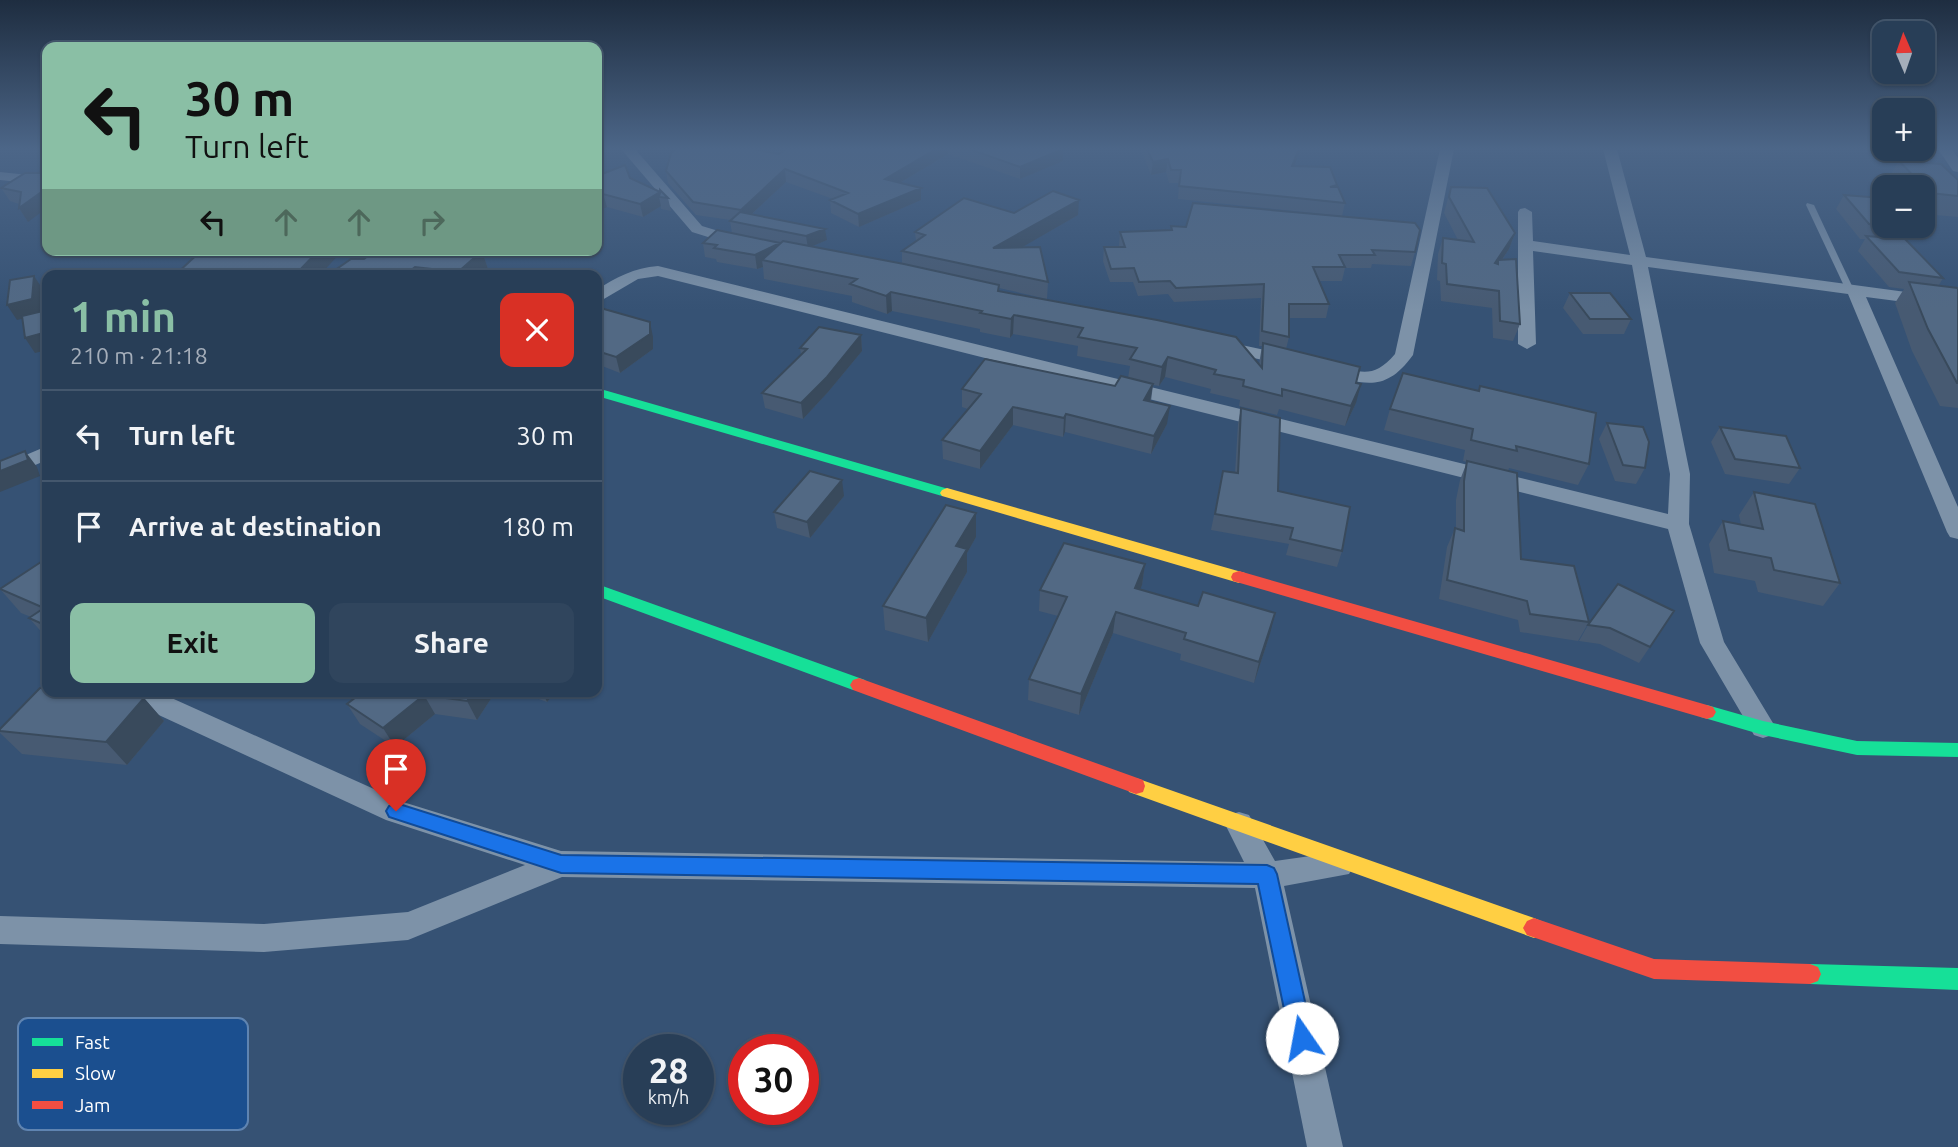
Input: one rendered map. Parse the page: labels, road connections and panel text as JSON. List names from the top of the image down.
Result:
{
  "legend": ["Fast", "Slow", "Jam"],
  "north": "top",
  "page": {
    "map_buttons": ["+", "−"],
    "turn": ["30 m", "Turn left"],
    "heading": ["1 min", "210 m · 21:18"],
    "list": [
      {
        "name": "Turn left",
        "value": "30 m"
      },
      {
        "name": "Arrive at destination",
        "value": "180 m"
      }
    ],
    "buttons": ["Exit", "Share"],
    "speed": "28 km/h",
    "limit": "30"
  }
}
